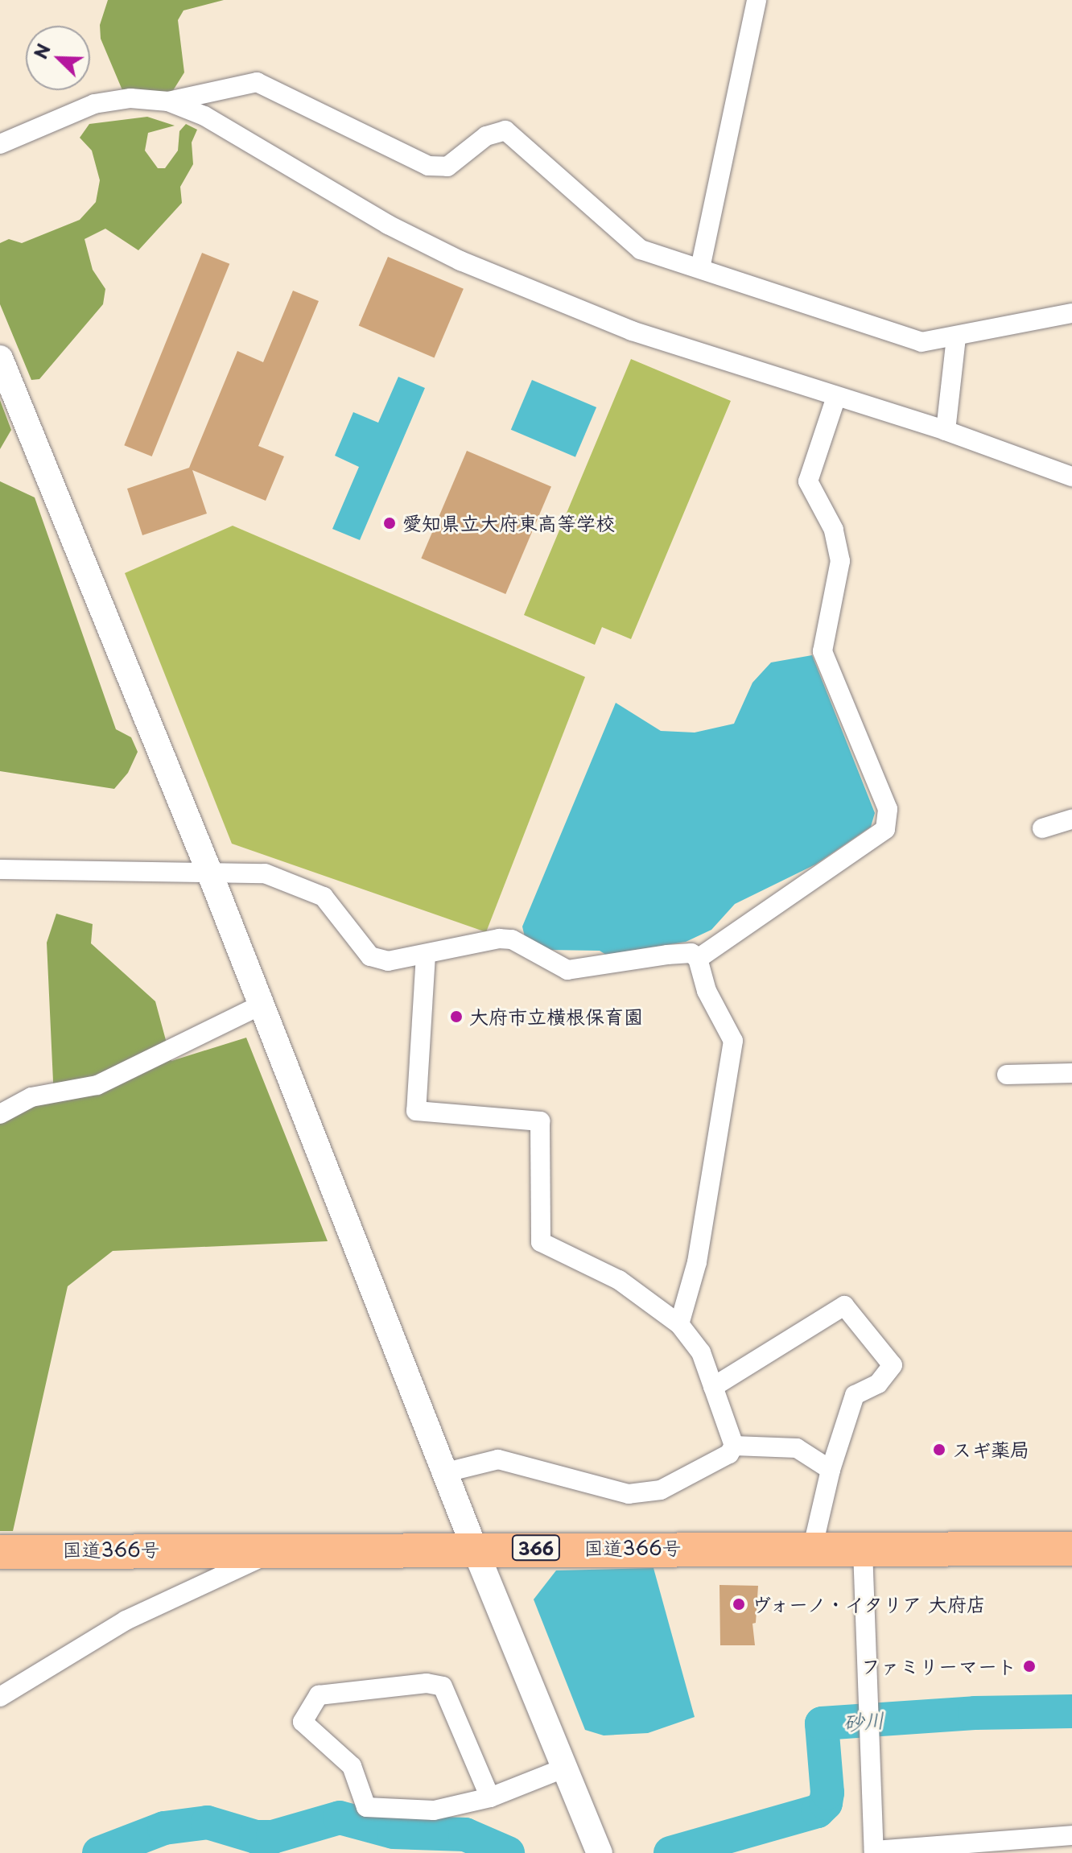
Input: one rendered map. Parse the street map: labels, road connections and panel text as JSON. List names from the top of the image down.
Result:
{
  "streets": {
    "highway": ["366", "国道366号"]
  },
  "water": ["砂川"],
  "places": [
    "愛知県立大府東高等学校",
    "大府市立横根保育園",
    "スギ薬局",
    "ヴォーノ・イタリア 大府店",
    "ファミリーマート"
  ],
  "north": "top left"
}
